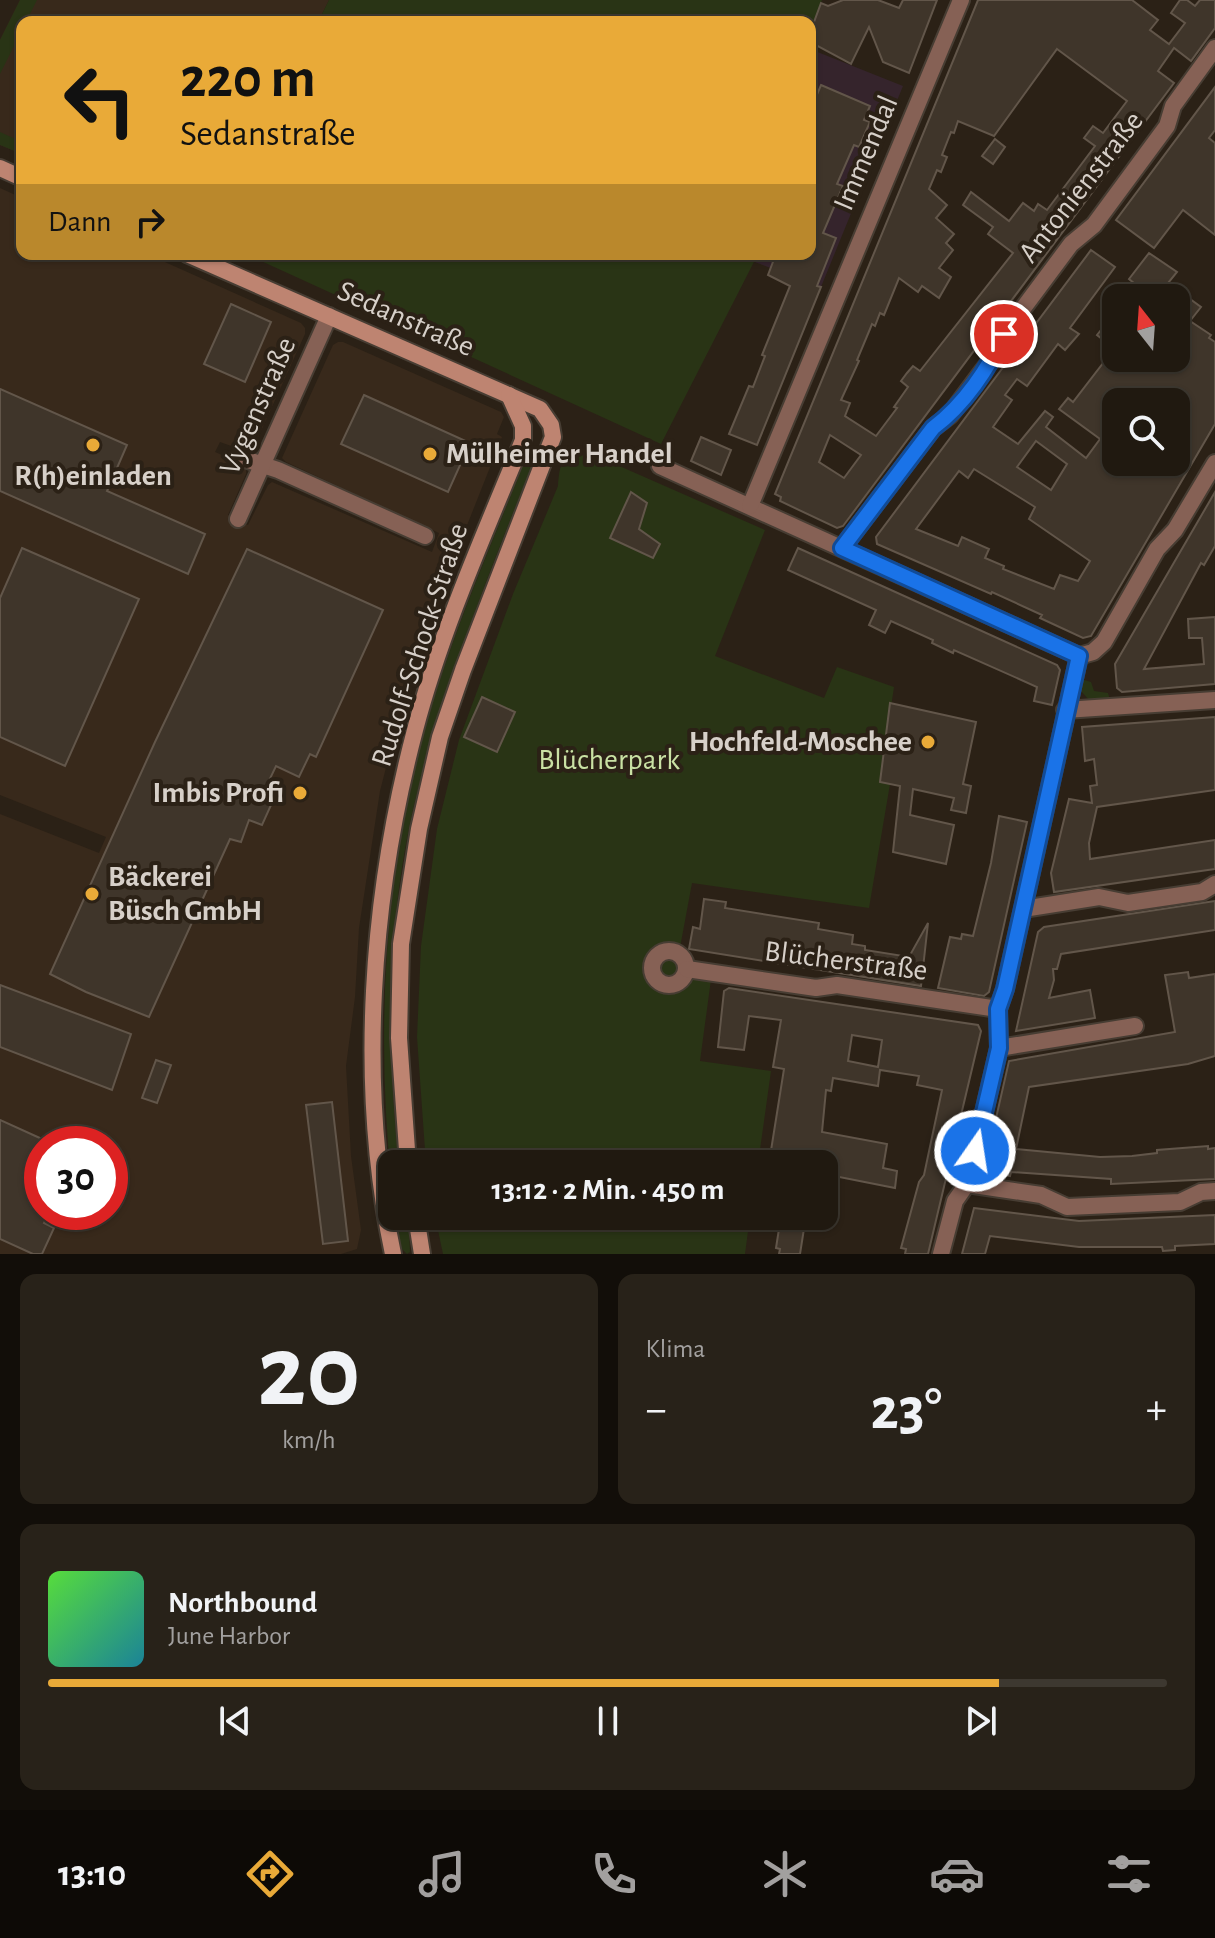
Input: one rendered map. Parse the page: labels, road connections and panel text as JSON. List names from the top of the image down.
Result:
{
  "streets": {
    "main road": ["Sedanstraße", "Rudolf-Schock-Straße"],
    "street": [
      "Immendal",
      "Antonienstraße",
      "Vygenstraße",
      "Blücherstraße"
    ]
  },
  "crossings": [
    ["Sedanstraße", "Vygenstraße"],
    ["Sedanstraße", "Rudolf-Schock-Straße"]
  ],
  "parks": ["Blücherpark"],
  "places": [
    "R(h)einladen",
    "Mülheimer Handel",
    "Hochfeld-Moschee",
    "Imbis Profi",
    "Bäckerei Büsch GmbH"
  ],
  "north": "top",
  "page": {
    "turn": ["220 m", "Sedanstraße"],
    "then": "Dann",
    "limit": "30",
    "trip": "13:12 · 2 Min. · 450 m",
    "tile": [
      ["20", "km/h"],
      "Klima"
    ],
    "heat": ["−", "23°", "+"],
    "song": ["Northbound", "June Harbor"],
    "tabs": "13:10"
  }
}
